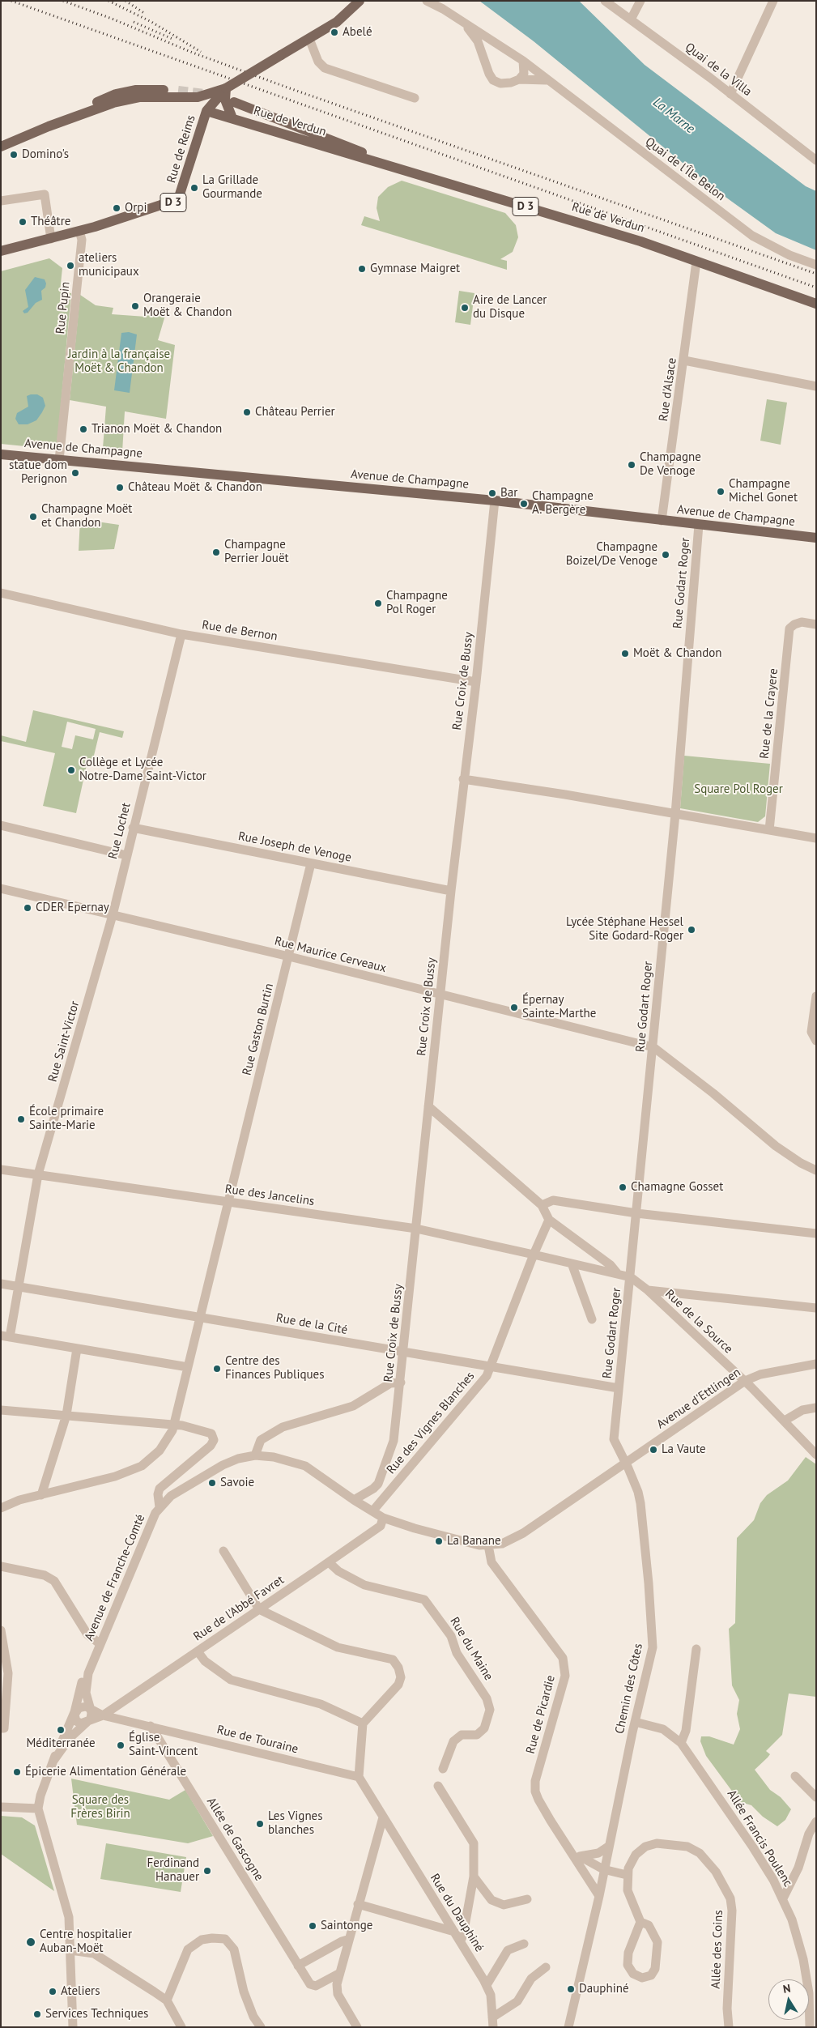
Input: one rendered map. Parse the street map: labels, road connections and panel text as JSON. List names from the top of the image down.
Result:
{
  "streets": {
    "main road": [
      "Rue de Verdun",
      "Rue de Reims",
      "D 3",
      "Avenue de Champagne"
    ],
    "street": [
      "Quai de la Villa",
      "Quai de l'Île Belon",
      "Rue Pupin",
      "Rue d'Alsace",
      "Rue Godart Roger",
      "Rue de Bernon",
      "Rue Croix de Bussy",
      "Rue de la Crayere",
      "Rue Lochet",
      "Rue Joseph de Venoge",
      "Rue Maurice Cerveaux",
      "Rue Gaston Burtin",
      "Rue Saint-Victor",
      "Rue des Jancelins",
      "Rue de la Source",
      "Rue de la Cité",
      "Avenue d'Ettlingen",
      "Rue des Vignes Blanches",
      "Avenue de Franche-Comté",
      "Rue de l'Abbé Favret",
      "Rue du Maine",
      "Chemin des Côtes",
      "Rue de Picardie",
      "Rue de Touraine",
      "Allée Francis Poulenc",
      "Allée de Gascogne",
      "Rue du Dauphiné",
      "Allée des Coins"
    ]
  },
  "crossings": [
    ["Rue de Verdun", "Rue de Reims"],
    ["Rue de Verdun", "Rue d'Alsace"],
    ["Rue de Reims", "Rue Pupin"],
    ["Rue Pupin", "Avenue de Champagne"],
    ["Rue d'Alsace", "Avenue de Champagne"],
    ["Avenue de Champagne", "Rue Godart Roger"],
    ["Avenue de Champagne", "Rue Croix de Bussy"],
    ["Rue Godart Roger", "Rue Maurice Cerveaux"],
    ["Rue Godart Roger", "Rue des Jancelins"],
    ["Rue Godart Roger", "Rue de la Source"],
    ["Rue Godart Roger", "Rue de la Cité"],
    ["Rue Godart Roger", "Avenue d'Ettlingen"],
    ["Rue Godart Roger", "Avenue de Franche-Comté"],
    ["Rue Godart Roger", "Chemin des Côtes"],
    ["Rue de Bernon", "Rue Croix de Bussy"],
    ["Rue de Bernon", "Rue Lochet"],
    ["Rue Croix de Bussy", "Rue Joseph de Venoge"],
    ["Rue Croix de Bussy", "Rue Maurice Cerveaux"],
    ["Rue Croix de Bussy", "Rue des Jancelins"],
    ["Rue Croix de Bussy", "Rue de la Cité"],
    ["Rue Croix de Bussy", "Avenue de Franche-Comté"],
    ["Rue Lochet", "Rue Joseph de Venoge"],
    ["Rue Lochet", "Rue Maurice Cerveaux"],
    ["Rue Lochet", "Rue Saint-Victor"],
    ["Rue Joseph de Venoge", "Rue Gaston Burtin"],
    ["Rue Maurice Cerveaux", "Rue Gaston Burtin"],
    ["Rue Maurice Cerveaux", "Rue Saint-Victor"],
    ["Rue Gaston Burtin", "Rue des Jancelins"],
    ["Rue Gaston Burtin", "Rue de la Cité"],
    ["Rue Saint-Victor", "Rue des Jancelins"],
    ["Rue Saint-Victor", "Rue de la Cité"],
    ["Rue des Jancelins", "Rue de la Source"],
    ["Rue des Jancelins", "Rue des Vignes Blanches"],
    ["Rue de la Source", "Avenue d'Ettlingen"],
    ["Rue de la Cité", "Rue des Vignes Blanches"],
    ["Avenue d'Ettlingen", "Avenue de Franche-Comté"],
    ["Avenue d'Ettlingen", "Chemin des Côtes"],
    ["Rue des Vignes Blanches", "Avenue de Franche-Comté"],
    ["Avenue de Franche-Comté", "Rue de l'Abbé Favret"],
    ["Avenue de Franche-Comté", "Chemin des Côtes"],
    ["Avenue de Franche-Comté", "Rue de Picardie"],
    ["Avenue de Franche-Comté", "Rue de Touraine"],
    ["Rue de l'Abbé Favret", "Rue du Maine"],
    ["Rue de l'Abbé Favret", "Rue de Touraine"],
    ["Chemin des Côtes", "Rue de Picardie"],
    ["Chemin des Côtes", "Allée Francis Poulenc"],
    ["Rue de Touraine", "Allée de Gascogne"],
    ["Rue de Touraine", "Rue du Dauphiné"]
  ],
  "water": ["La Marne"],
  "parks": ["Jardin à la française Moët & Chandon", "Square Pol Roger", "Square des Frères Birin"],
  "places": [
    "Abelé",
    "Domino's",
    "La Grillade Gourmande",
    "Orpi",
    "Théâtre",
    "ateliers municipaux",
    "Gymnase Maigret",
    "Orangeraie Moët & Chandon",
    "Aire de Lancer du Disque",
    "Château Perrier",
    "Trianon Moët & Chandon",
    "Champagne De Venoge",
    "statue dom Perignon",
    "Château Moët & Chandon",
    "Champagne Michel Gonet",
    "Bar",
    "Champagne A. Bergère",
    "Champagne Moët et Chandon",
    "Champagne Perrier Jouët",
    "Champagne Boizel/De Venoge",
    "Champagne Pol Roger",
    "Moёt & Chandon",
    "Collège et Lycée Notre-Dame Saint-Victor",
    "CDER Epernay",
    "Lycée Stéphane Hessel Site Godard-Roger",
    "Épernay Sainte-Marthe",
    "École primaire Sainte-Marie",
    "Chamagne Gosset",
    "Centre des Finances Publiques",
    "La Vaute",
    "Savoie",
    "La Banane",
    "Méditerranée",
    "Église Saint-Vincent",
    "Épicerie Alimentation Générale",
    "Les Vignes blanches",
    "Ferdinand Hanauer",
    "Saintonge",
    "Centre hospitalier Auban-Moët",
    "Dauphiné",
    "Ateliers",
    "Services Techniques"
  ],
  "north": "top"
}
